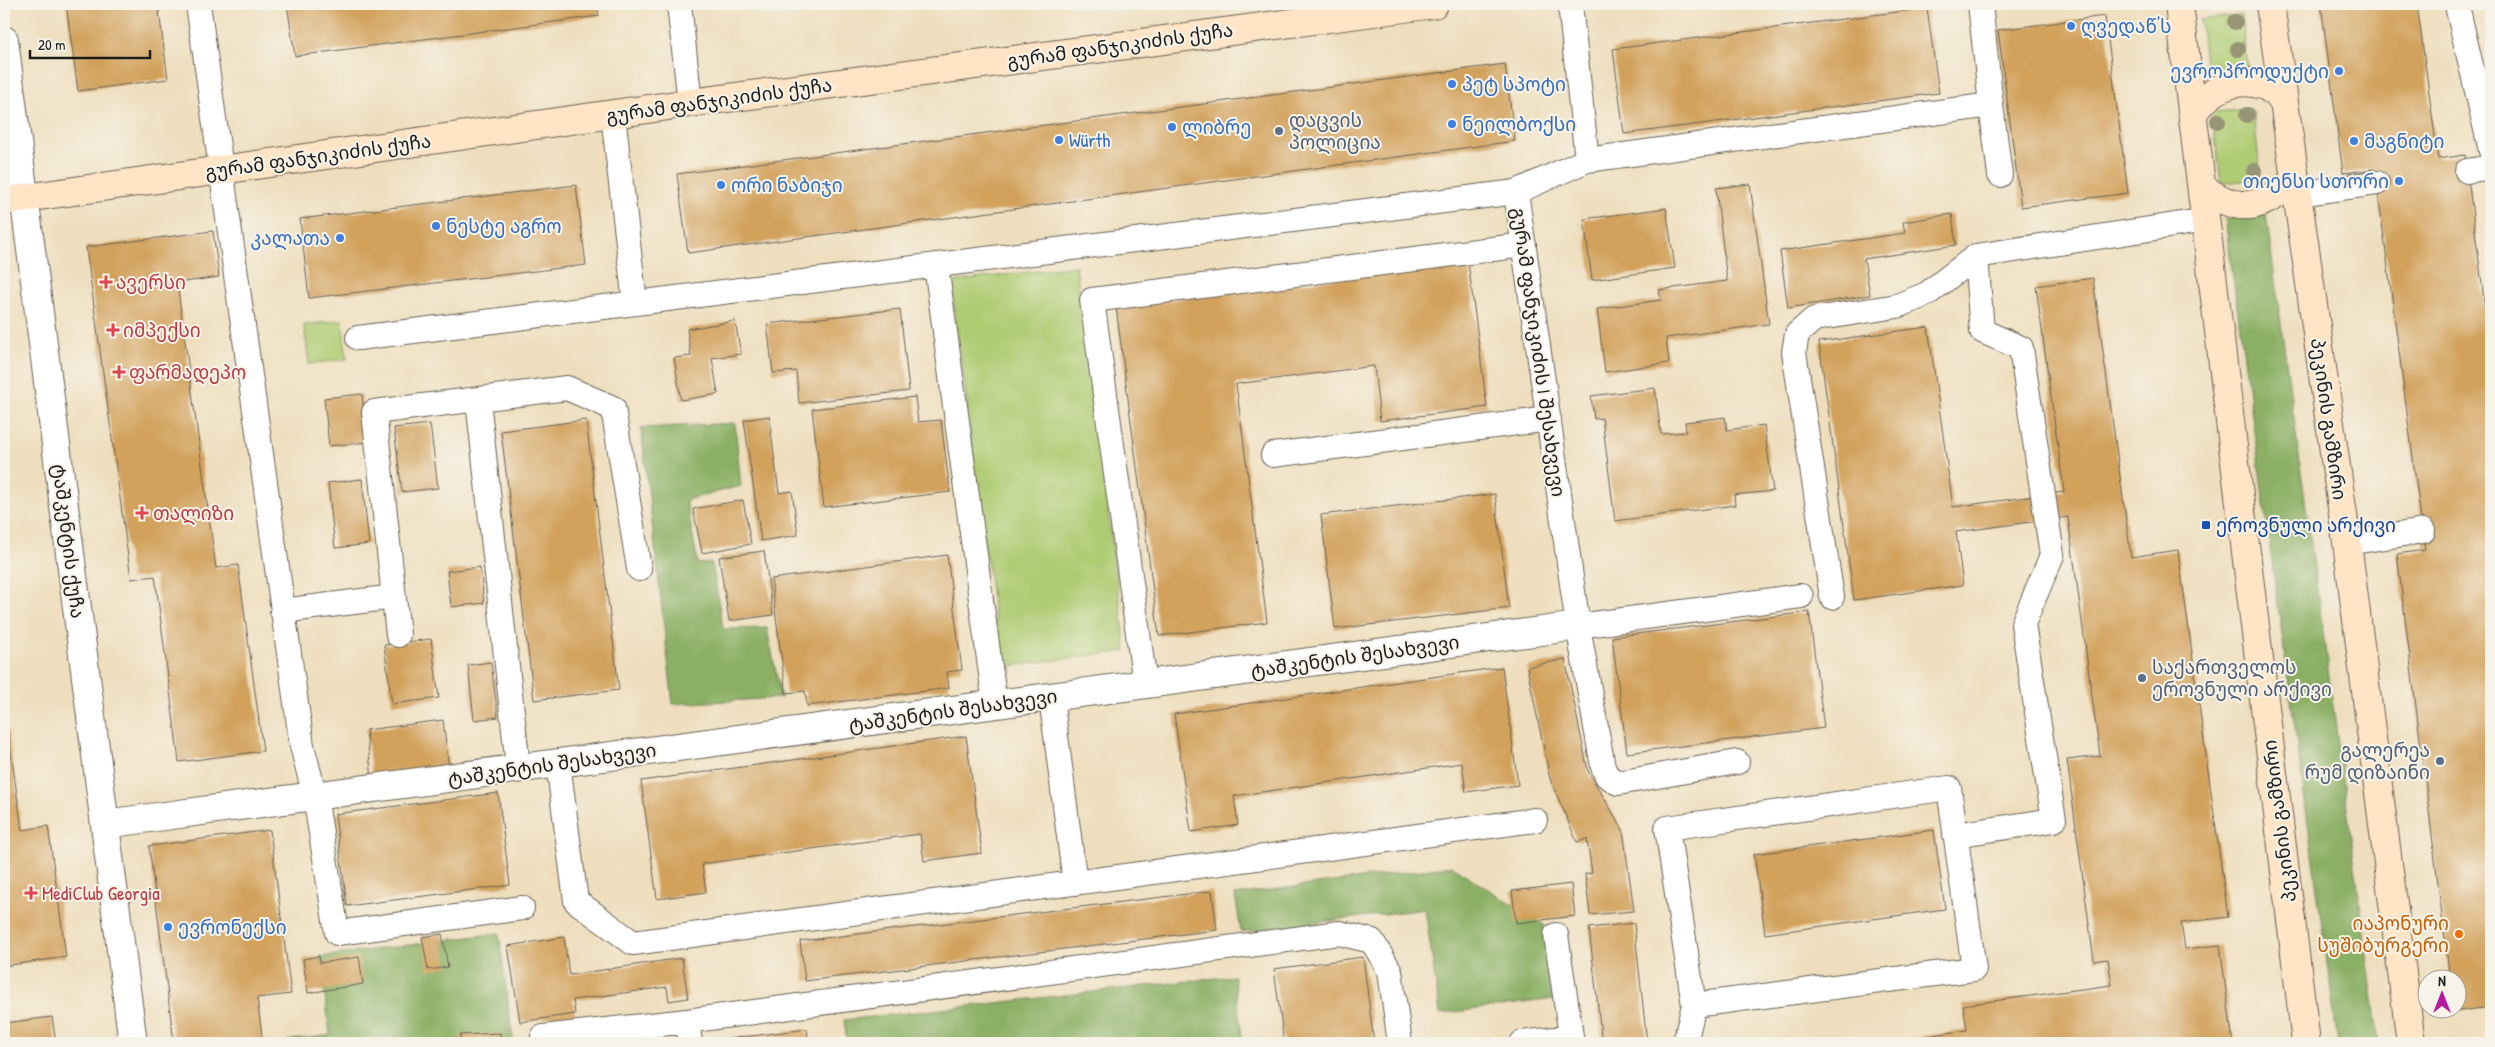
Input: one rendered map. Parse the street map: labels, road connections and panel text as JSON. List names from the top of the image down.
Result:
{
  "streets": {
    "main road": ["გურამ ფანჯიკიძის ქუჩა", "პეკინის გამზირი"],
    "street": ["ტაშკენტის ქუჩა", "ტაშკენტის შესახვევი"],
    "lane": ["გურამ ფანჯიკიძის I შესახვევი"]
  },
  "crossings": [
    ["გურამ ფანჯიკიძის ქუჩა", "ტაშკენტის ქუჩა"],
    ["გურამ ფანჯიკიძის I შესახვევი", "ტაშკენტის შესახვევი"],
    ["ტაშკენტის ქუჩა", "ტაშკენტის შესახვევი"]
  ],
  "places": {
    "other": [
      "ღვედაწ'ს",
      "ევროპროდუქტი",
      "პეტ სპოტი",
      "ნეილბოქსი",
      "ლიბრე",
      "დაცვის პოლიცია",
      "Würth",
      "მაგნიტი",
      "თიენსი სთორი",
      "ორი ნაბიჯი",
      "ნესტე აგრო",
      "კალათა",
      "საქართველოს ეროვნული არქივი",
      "გალერეა რუმ დიზაინი",
      "ევრონექსი",
      "იაპონური სუშიბურგერი"
    ],
    "health": [
      "ავერსი",
      "იმპექსი",
      "ფარმადეპო",
      "თალიზი",
      "MediClub Georgia"
    ],
    "transit": ["ეროვნული არქივი"]
  },
  "scale_bar": "20 m",
  "north": "top"
}
